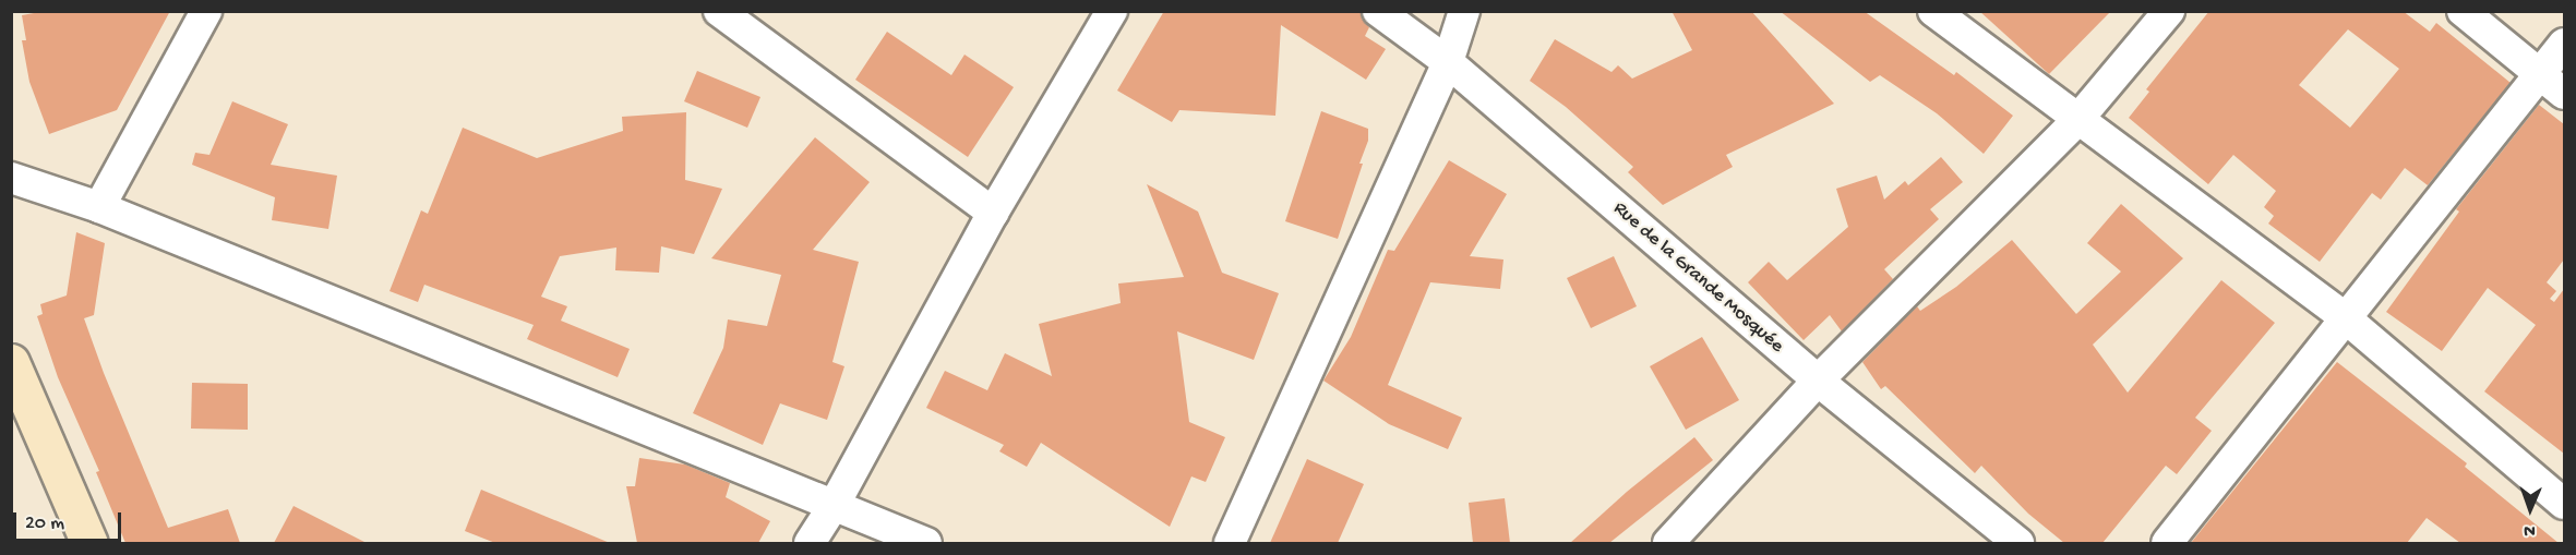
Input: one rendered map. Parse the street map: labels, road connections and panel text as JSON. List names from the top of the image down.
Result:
{
  "streets": {
    "street": ["Rue de la Grande Mosquée"]
  },
  "scale_bar": "20 m",
  "north": "bottom"
}
